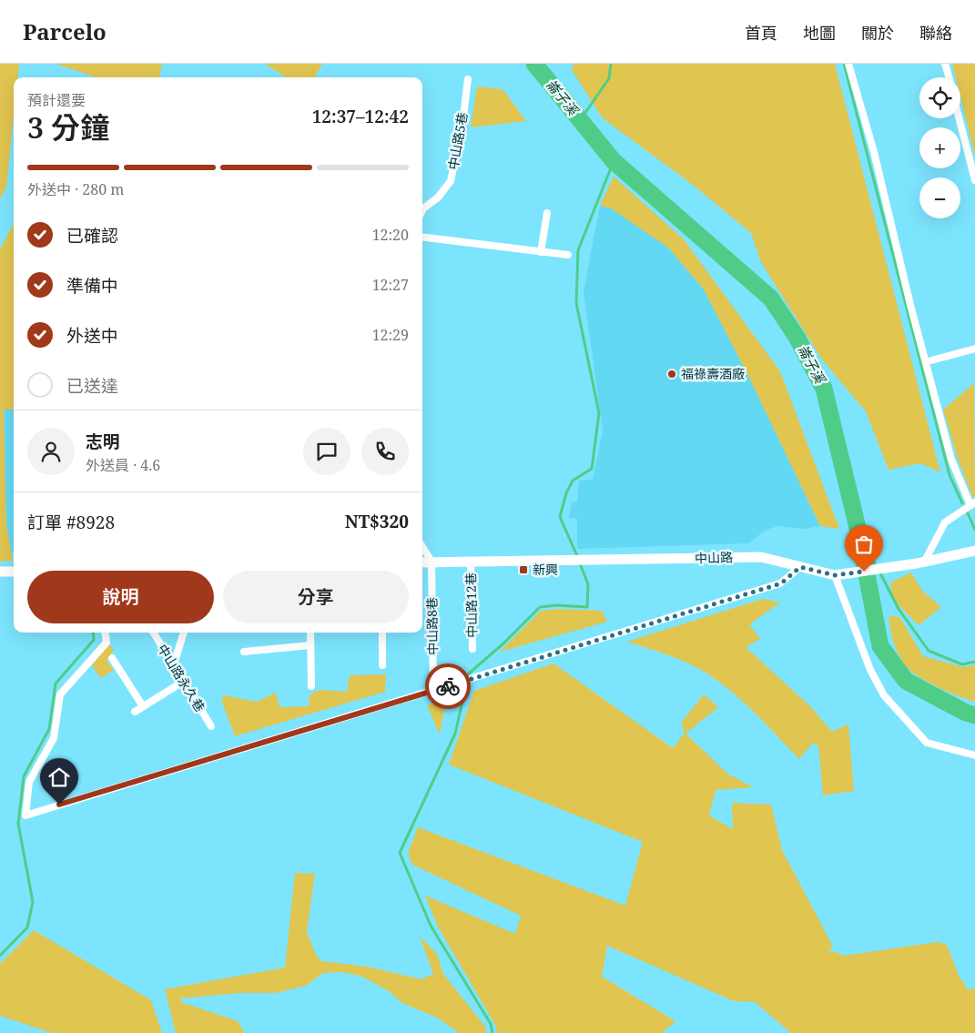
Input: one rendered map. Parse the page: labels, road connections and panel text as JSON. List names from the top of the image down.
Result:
{
  "streets": {
    "main road": ["中山路"],
    "street": [
      "中山路5巷",
      "中山路12巷",
      "中山路8巷",
      "中山路永久巷"
    ]
  },
  "crossings": [
    ["中山路", "中山路12巷"]
  ],
  "water": ["崙子溪"],
  "places": {
    "other": ["福祿壽酒廠"],
    "transit": ["新興"]
  },
  "page": {
    "header": "Parcelo",
    "nav": [
      "首頁",
      "地圖",
      "關於",
      "聯絡"
    ],
    "map_buttons": ["+", "−"],
    "heading": ["3 分鐘", "預計還要", "12:37–12:42"],
    "panel": [
      "志明",
      "外送員 · 4.6",
      "訂單 #8928",
      "NT$320"
    ],
    "bar": "外送中 · 280 m",
    "list": [
      ["已確認", "12:20"],
      ["準備中", "12:27"],
      ["外送中", "12:29"],
      "已送達"
    ],
    "buttons": ["說明", "分享"]
  }
}
